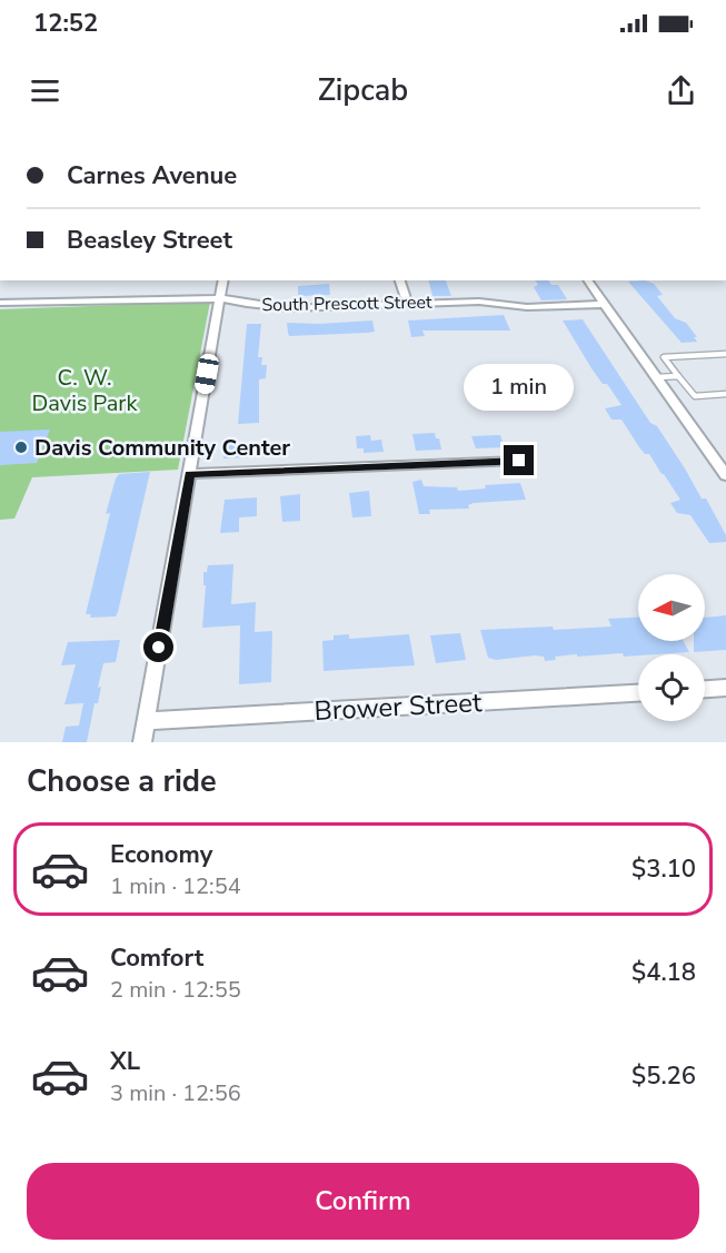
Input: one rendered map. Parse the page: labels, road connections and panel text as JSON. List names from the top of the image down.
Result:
{
  "streets": {
    "street": ["South Prescott Street", "Brower Street"]
  },
  "parks": ["C. W. Davis Park"],
  "places": ["Davis Community Center"],
  "north": "left",
  "page": {
    "status": "12:52",
    "header": "Zipcab",
    "banner": ["Carnes Avenue", "Beasley Street"],
    "bubble": "1 min",
    "heading": "Choose a ride",
    "list": [
      {
        "name": "Economy",
        "note": "1 min · 12:54",
        "value": "$3.10"
      },
      {
        "name": "Comfort",
        "note": "2 min · 12:55",
        "value": "$4.18"
      },
      {
        "name": "XL",
        "note": "3 min · 12:56",
        "value": "$5.26"
      }
    ],
    "buttons": "Confirm"
  }
}
